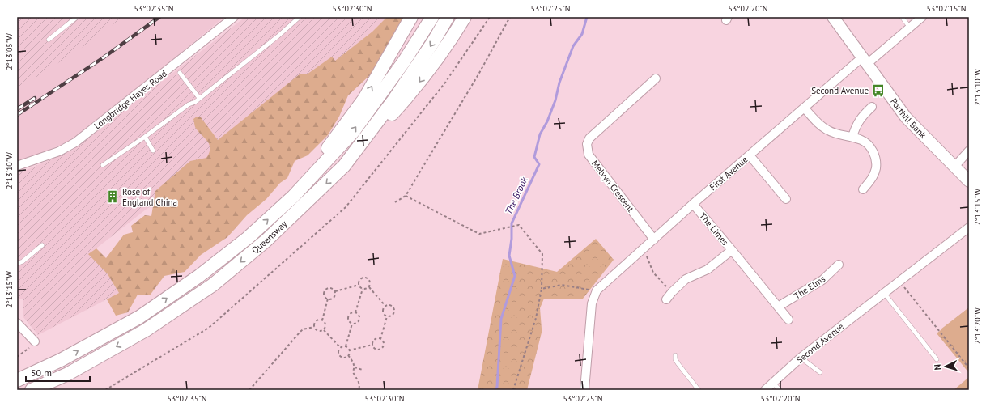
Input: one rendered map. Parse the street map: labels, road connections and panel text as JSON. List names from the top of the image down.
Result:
{
  "streets": {
    "highway": ["Queensway"],
    "main road": ["Porthill Bank"],
    "street": [
      "Longbridge Hayes Road",
      "First Avenue",
      "Melvyn Crescent",
      "The Limes",
      "The Elms",
      "Second Avenue"
    ]
  },
  "crossings": [
    ["Porthill Bank", "First Avenue"],
    ["First Avenue", "Melvyn Crescent"],
    ["First Avenue", "The Limes"]
  ],
  "water": ["The Brook"],
  "places": {
    "bus stop": ["Second Avenue"],
    "building": ["Rose of England China"]
  },
  "scale_bar": "50 m",
  "north": "left",
  "coordinates": [
    "53°02'35\"N",
    "53°02'30\"N",
    "53°02'25\"N",
    "53°02'20\"N",
    "53°02'15\"N",
    "2°13'05\"W",
    "2°13'10\"W",
    "2°13'15\"W",
    "2°13'20\"W"
  ]
}
